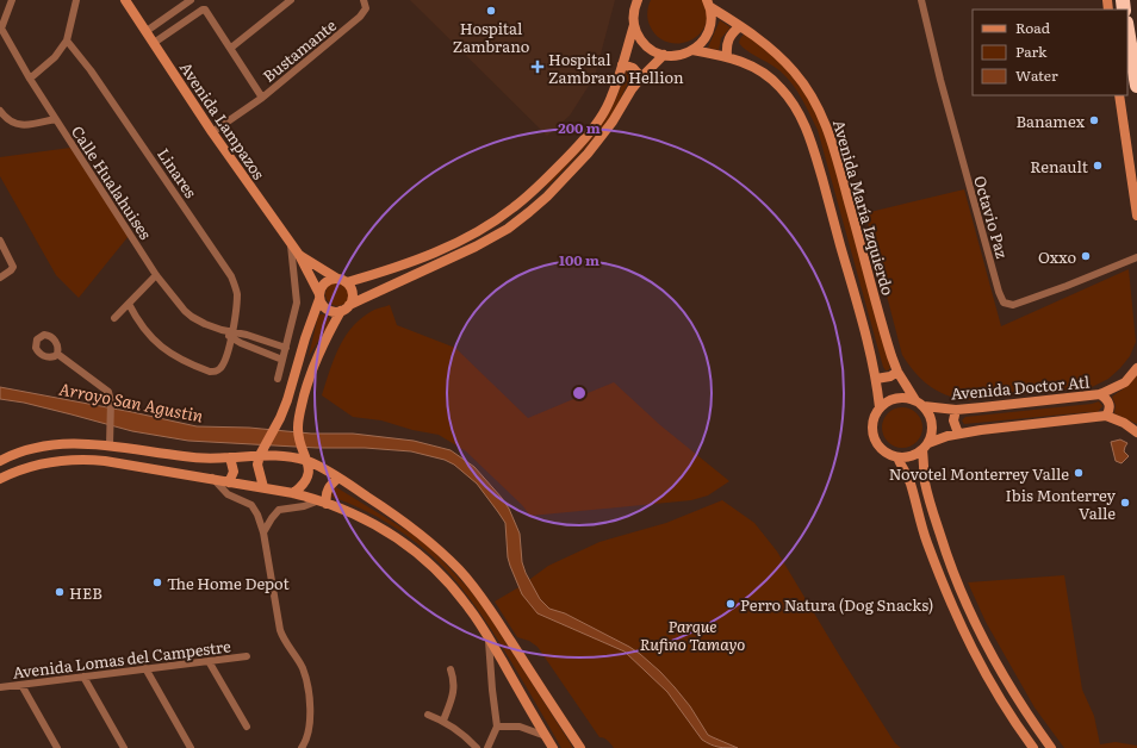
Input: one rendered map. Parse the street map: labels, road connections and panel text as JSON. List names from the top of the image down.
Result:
{
  "streets": {
    "street": [
      "Bustamante",
      "Avenida Lampazos",
      "Linares",
      "Calle Hualahuises",
      "Avenida María Izquierdo",
      "Octavio Paz",
      "Avenida Doctor Atl",
      "Avenida Lomas del Campestre"
    ]
  },
  "crossings": [
    ["Bustamante", "Avenida Lampazos"],
    ["Linares", "Calle Hualahuises"],
    ["Avenida María Izquierdo", "Avenida Doctor Atl"]
  ],
  "water": ["Arroyo San Agustin"],
  "parks": ["Parque Rufino Tamayo"],
  "places": {
    "other": [
      "Hospital Zambrano",
      "Banamex",
      "Renault",
      "Oxxo",
      "Novotel Monterrey Valle",
      "Ibis Monterrey Valle",
      "The Home Depot",
      "HEB",
      "Perro Natura (Dog Snacks)"
    ],
    "health": ["Hospital Zambrano Hellion"]
  },
  "legend": ["Road", "Park", "Water"],
  "rings": ["200 m", "100 m"]
}
